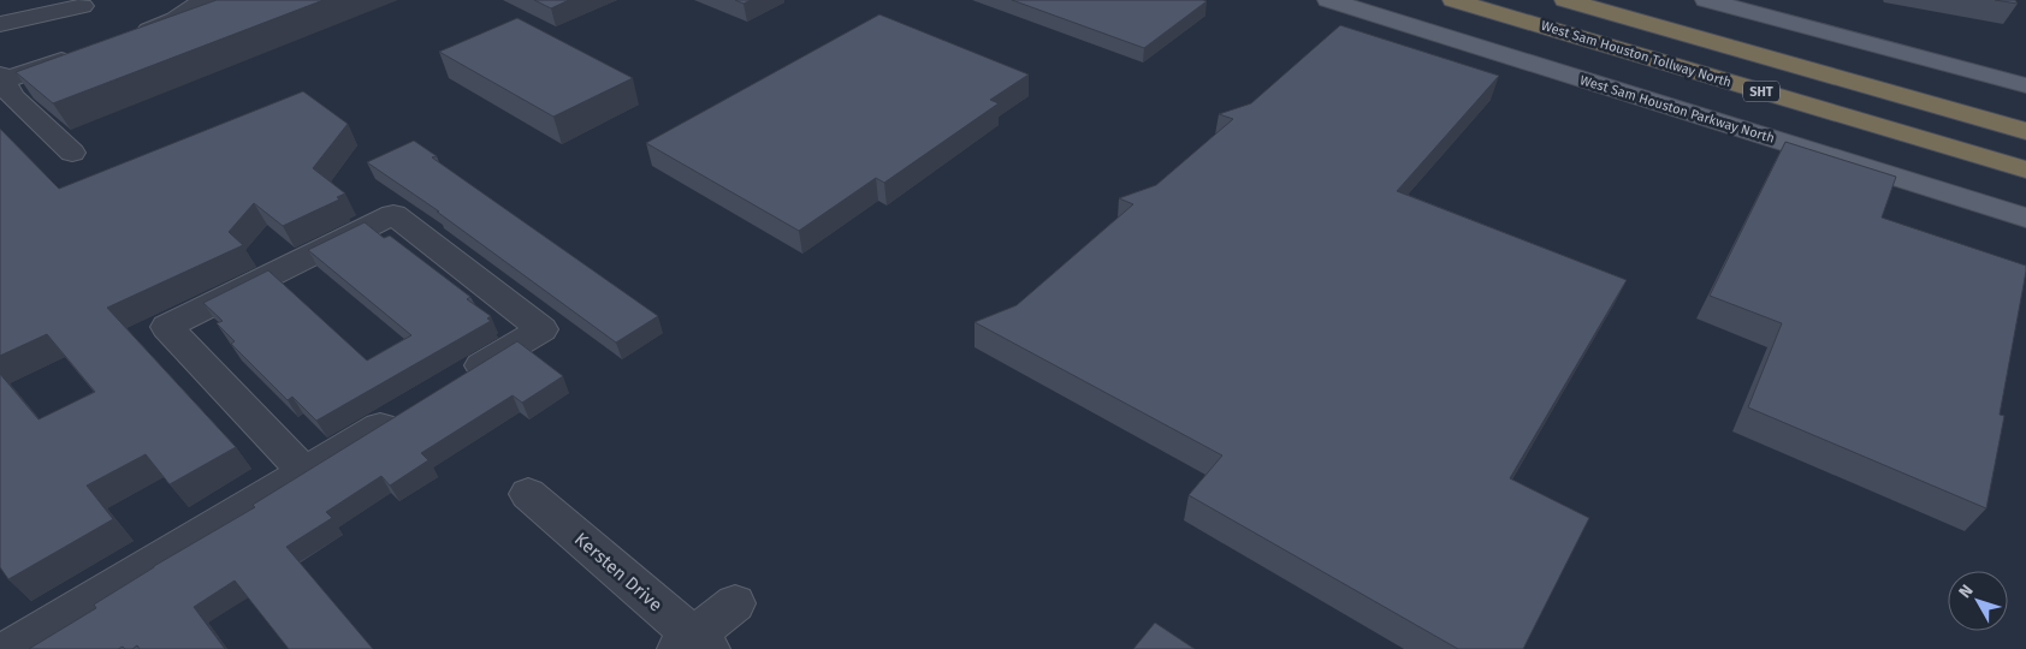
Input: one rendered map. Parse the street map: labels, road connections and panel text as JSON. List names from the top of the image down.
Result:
{
  "streets": {
    "highway": ["West Sam Houston Tollway North", "SHT"],
    "main road": ["West Sam Houston Parkway North"],
    "street": ["Kersten Drive"]
  },
  "north": "top left"
}
